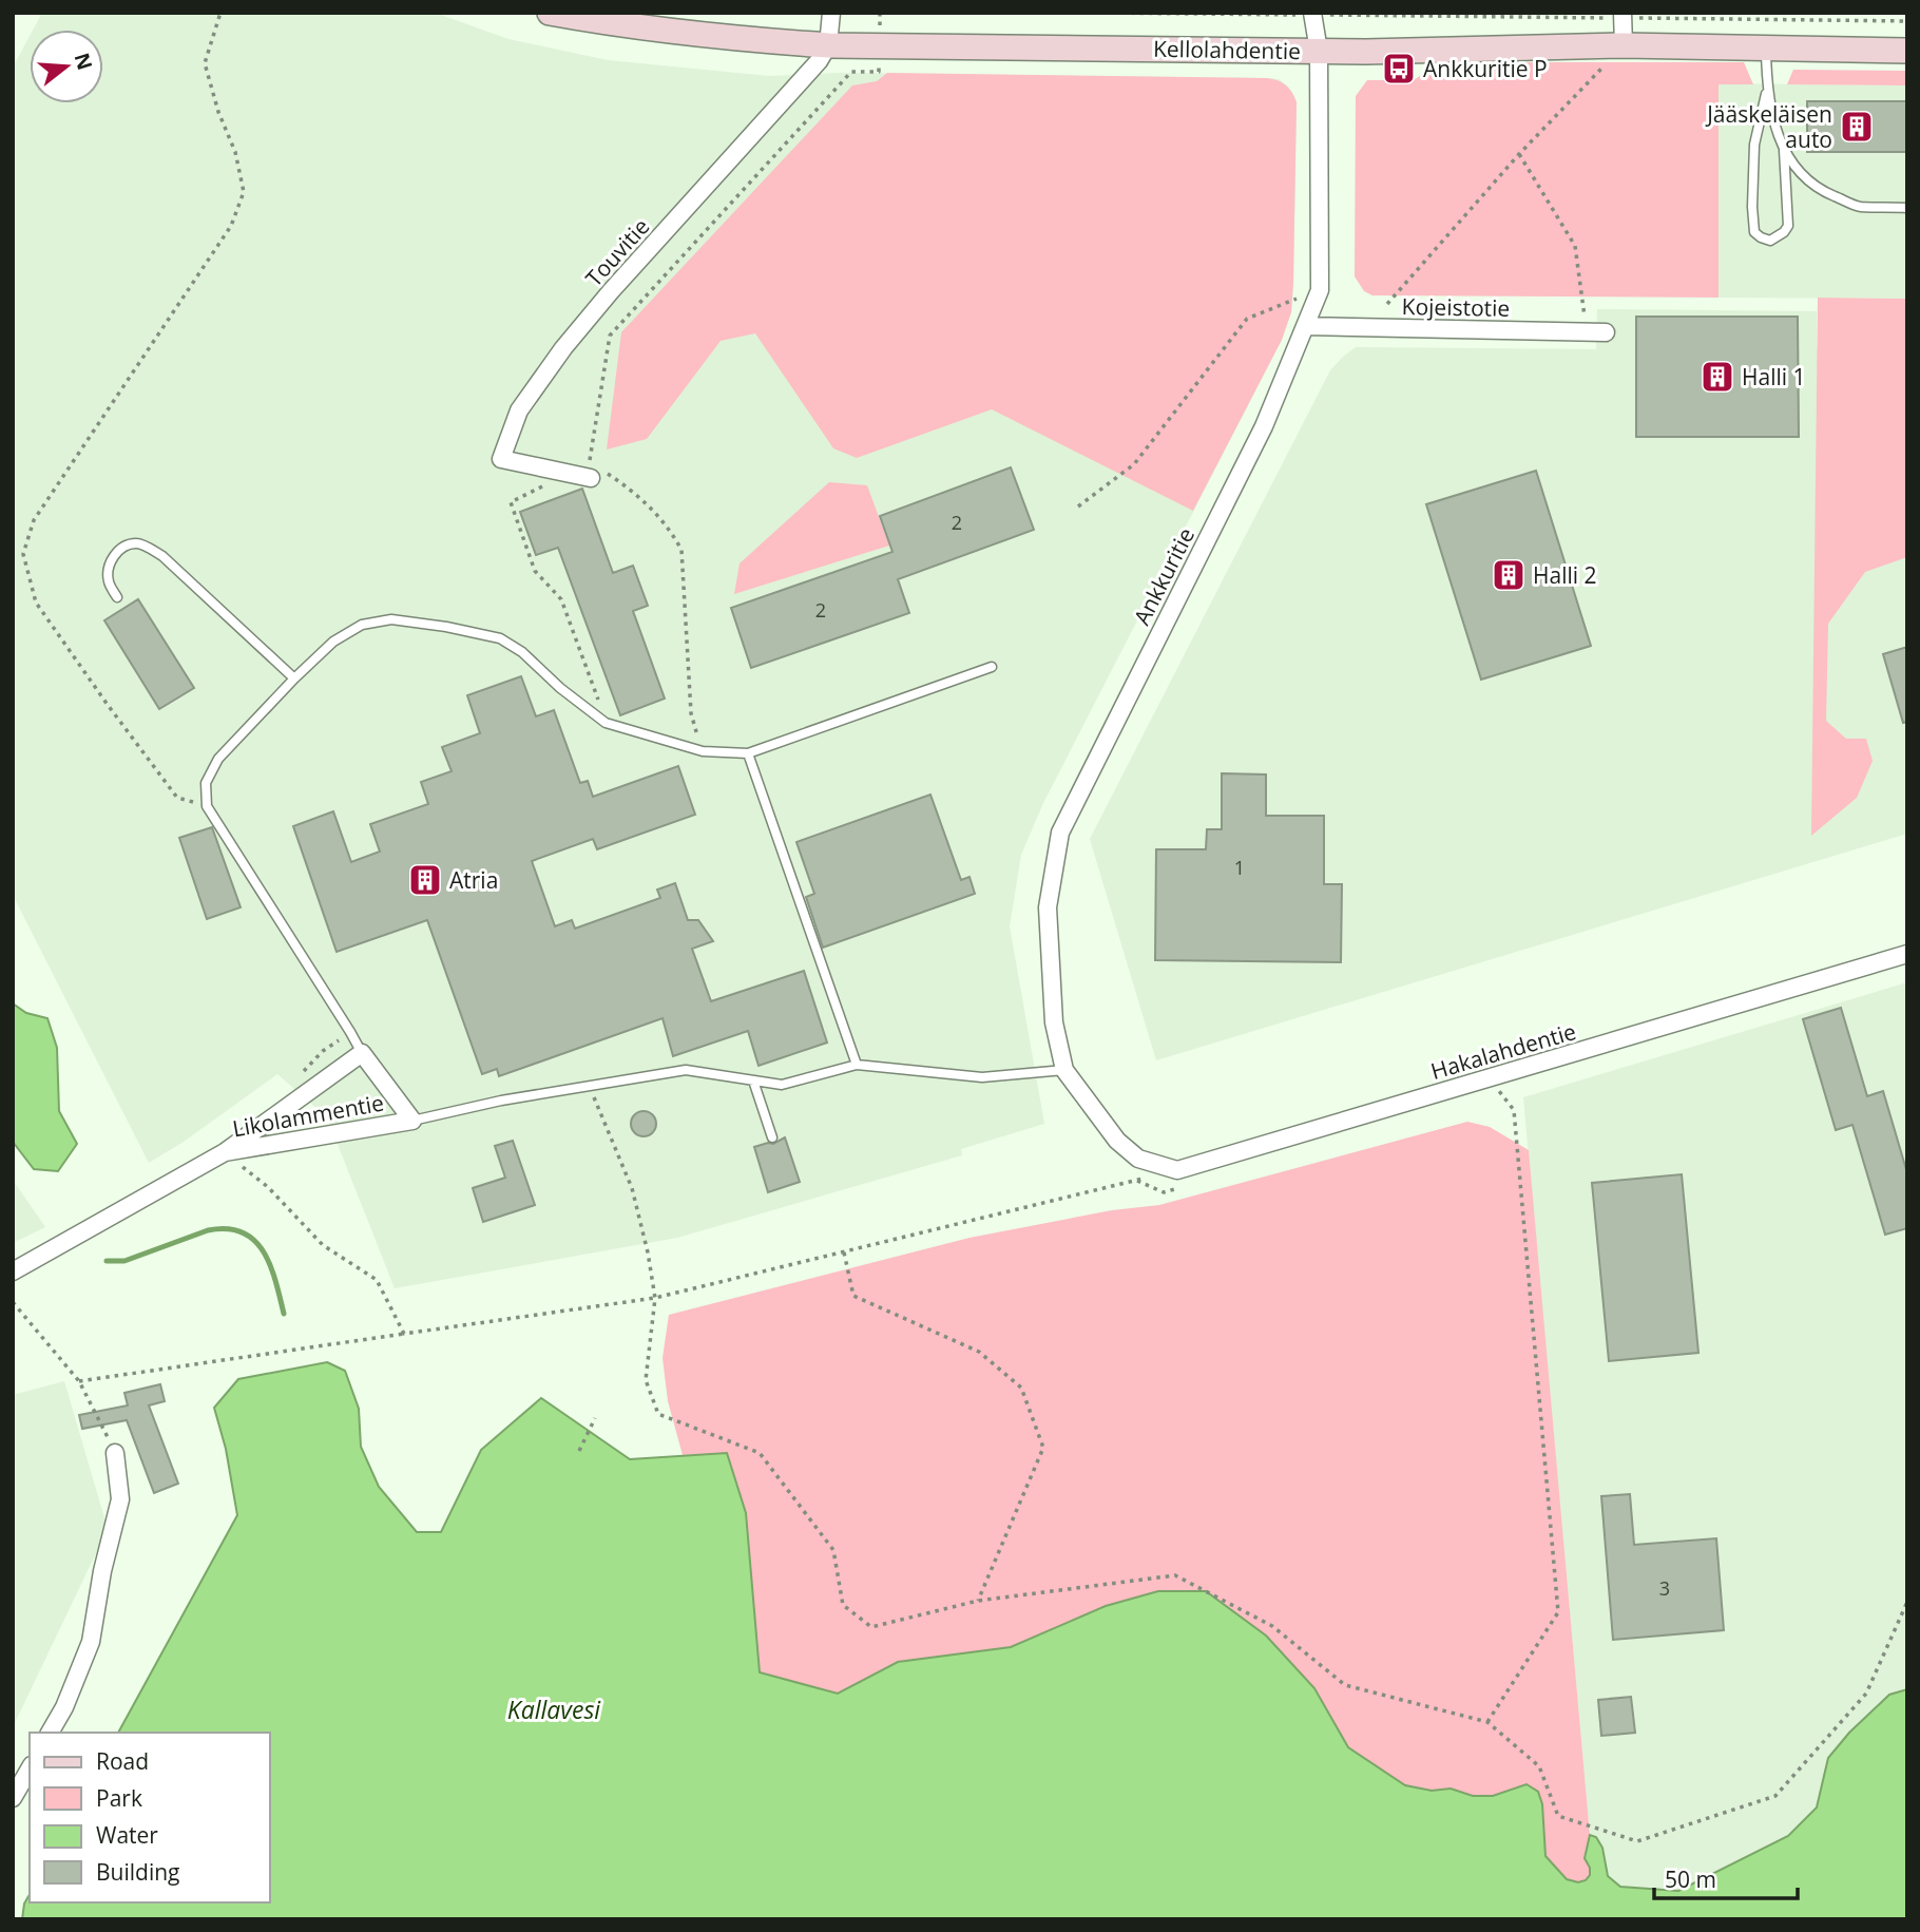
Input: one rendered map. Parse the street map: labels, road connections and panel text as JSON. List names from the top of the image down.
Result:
{
  "streets": {
    "street": [
      "Kellolahdentie",
      "Touvitie",
      "Kojeistotie",
      "Ankkuritie",
      "Hakalahdentie",
      "Likolammentie"
    ]
  },
  "crossings": [
    ["Kellolahdentie", "Touvitie"],
    ["Kellolahdentie", "Ankkuritie"],
    ["Kojeistotie", "Ankkuritie"],
    ["Ankkuritie", "Hakalahdentie"]
  ],
  "water": ["Kallavesi"],
  "places": {
    "bus stop": ["Ankkuritie P"],
    "building": [
      "Jääskeläisen auto",
      "Halli 1",
      "Halli 2",
      "Atria"
    ]
  },
  "house_numbers": [
    "2",
    "2",
    "1",
    "3"
  ],
  "legend": [
    "Road",
    "Park",
    "Water",
    "Building"
  ],
  "scale_bar": "50 m",
  "north": "right"
}
